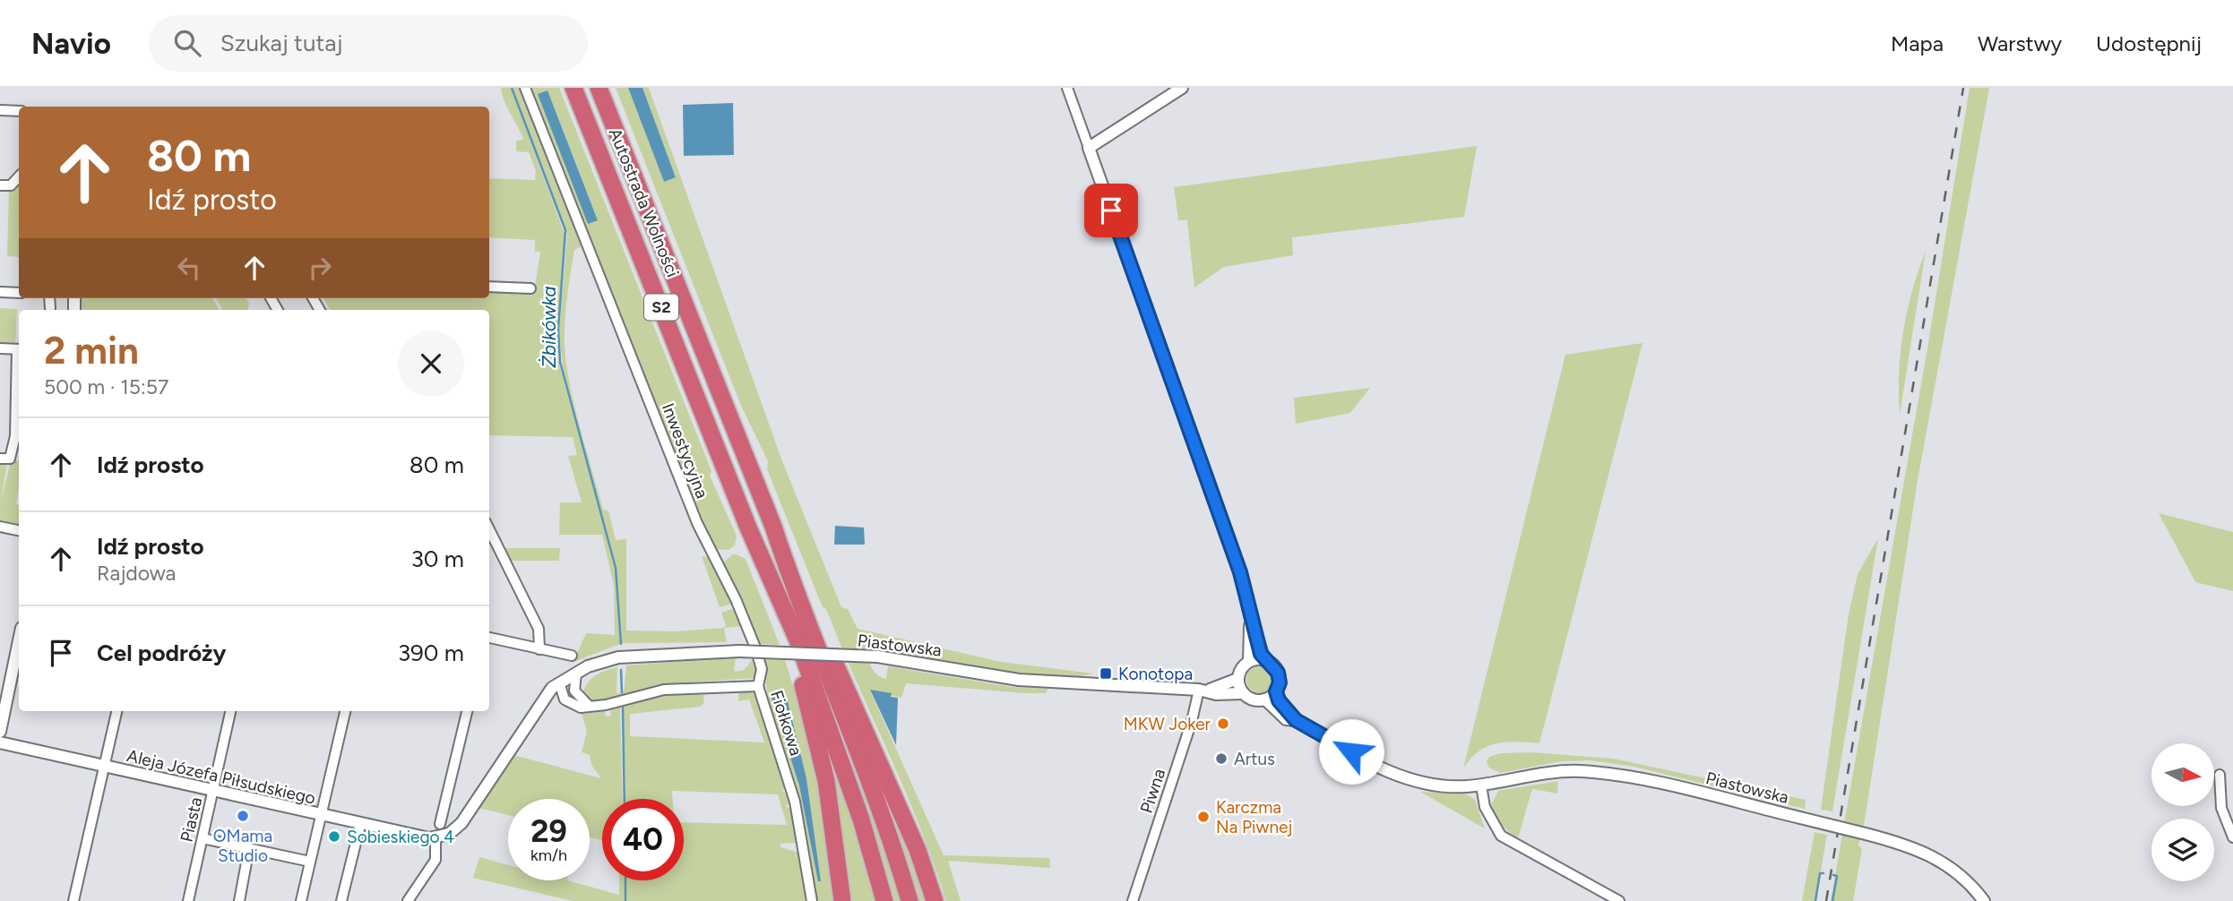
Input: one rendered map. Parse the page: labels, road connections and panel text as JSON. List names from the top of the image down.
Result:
{
  "streets": {
    "highway": ["Autostrada Wolności", "S2"],
    "street": [
      "Inwestycyjna",
      "Piastowska",
      "Fiołkowa",
      "Aleja Józefa Piłsudskiego",
      "Piwna",
      "Piasta"
    ]
  },
  "crossings": [
    ["Inwestycyjna", "Fiołkowa"],
    ["Piastowska", "Aleja Józefa Piłsudskiego"],
    ["Piastowska", "Piwna"],
    ["Aleja Józefa Piłsudskiego", "Piasta"]
  ],
  "water": ["Żbikówka"],
  "places": {
    "transit": ["Konotopa"],
    "other": [
      "MKW Joker",
      "Artus",
      "OMama Studio",
      "Karczma Na Piwnej",
      "Sobieskiego 4"
    ]
  },
  "north": "right",
  "page": {
    "header": "Navio",
    "search": "Szukaj tutaj",
    "nav": ["Mapa", "Warstwy", "Udostępnij"],
    "turn": ["80 m", "Idź prosto"],
    "heading": ["2 min", "500 m · 15:57"],
    "list": [
      {
        "name": "Idź prosto",
        "value": "80 m"
      },
      {
        "name": "Idź prosto",
        "note": "Rajdowa",
        "value": "30 m"
      },
      {
        "name": "Cel podróży",
        "value": "390 m"
      }
    ],
    "speed": "29 km/h",
    "limit": "40"
  }
}
